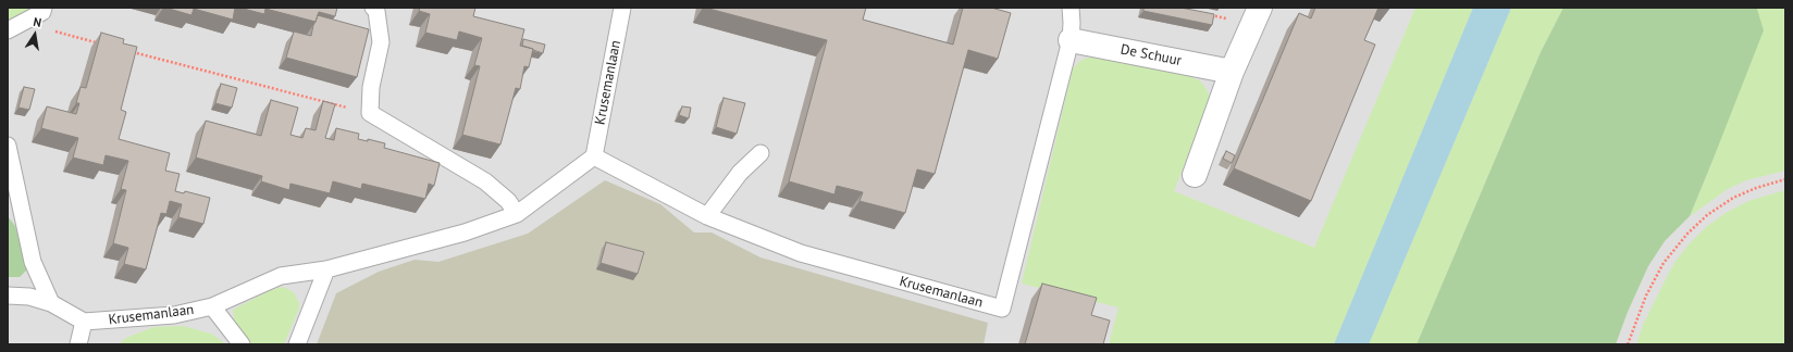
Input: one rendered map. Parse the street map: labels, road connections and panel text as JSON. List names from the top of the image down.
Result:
{
  "streets": {
    "street": ["De Schuur"],
    "lane": ["Krusemanlaan"]
  },
  "crossings": [
    ["De Schuur", "Krusemanlaan"]
  ],
  "north": "top"
}
